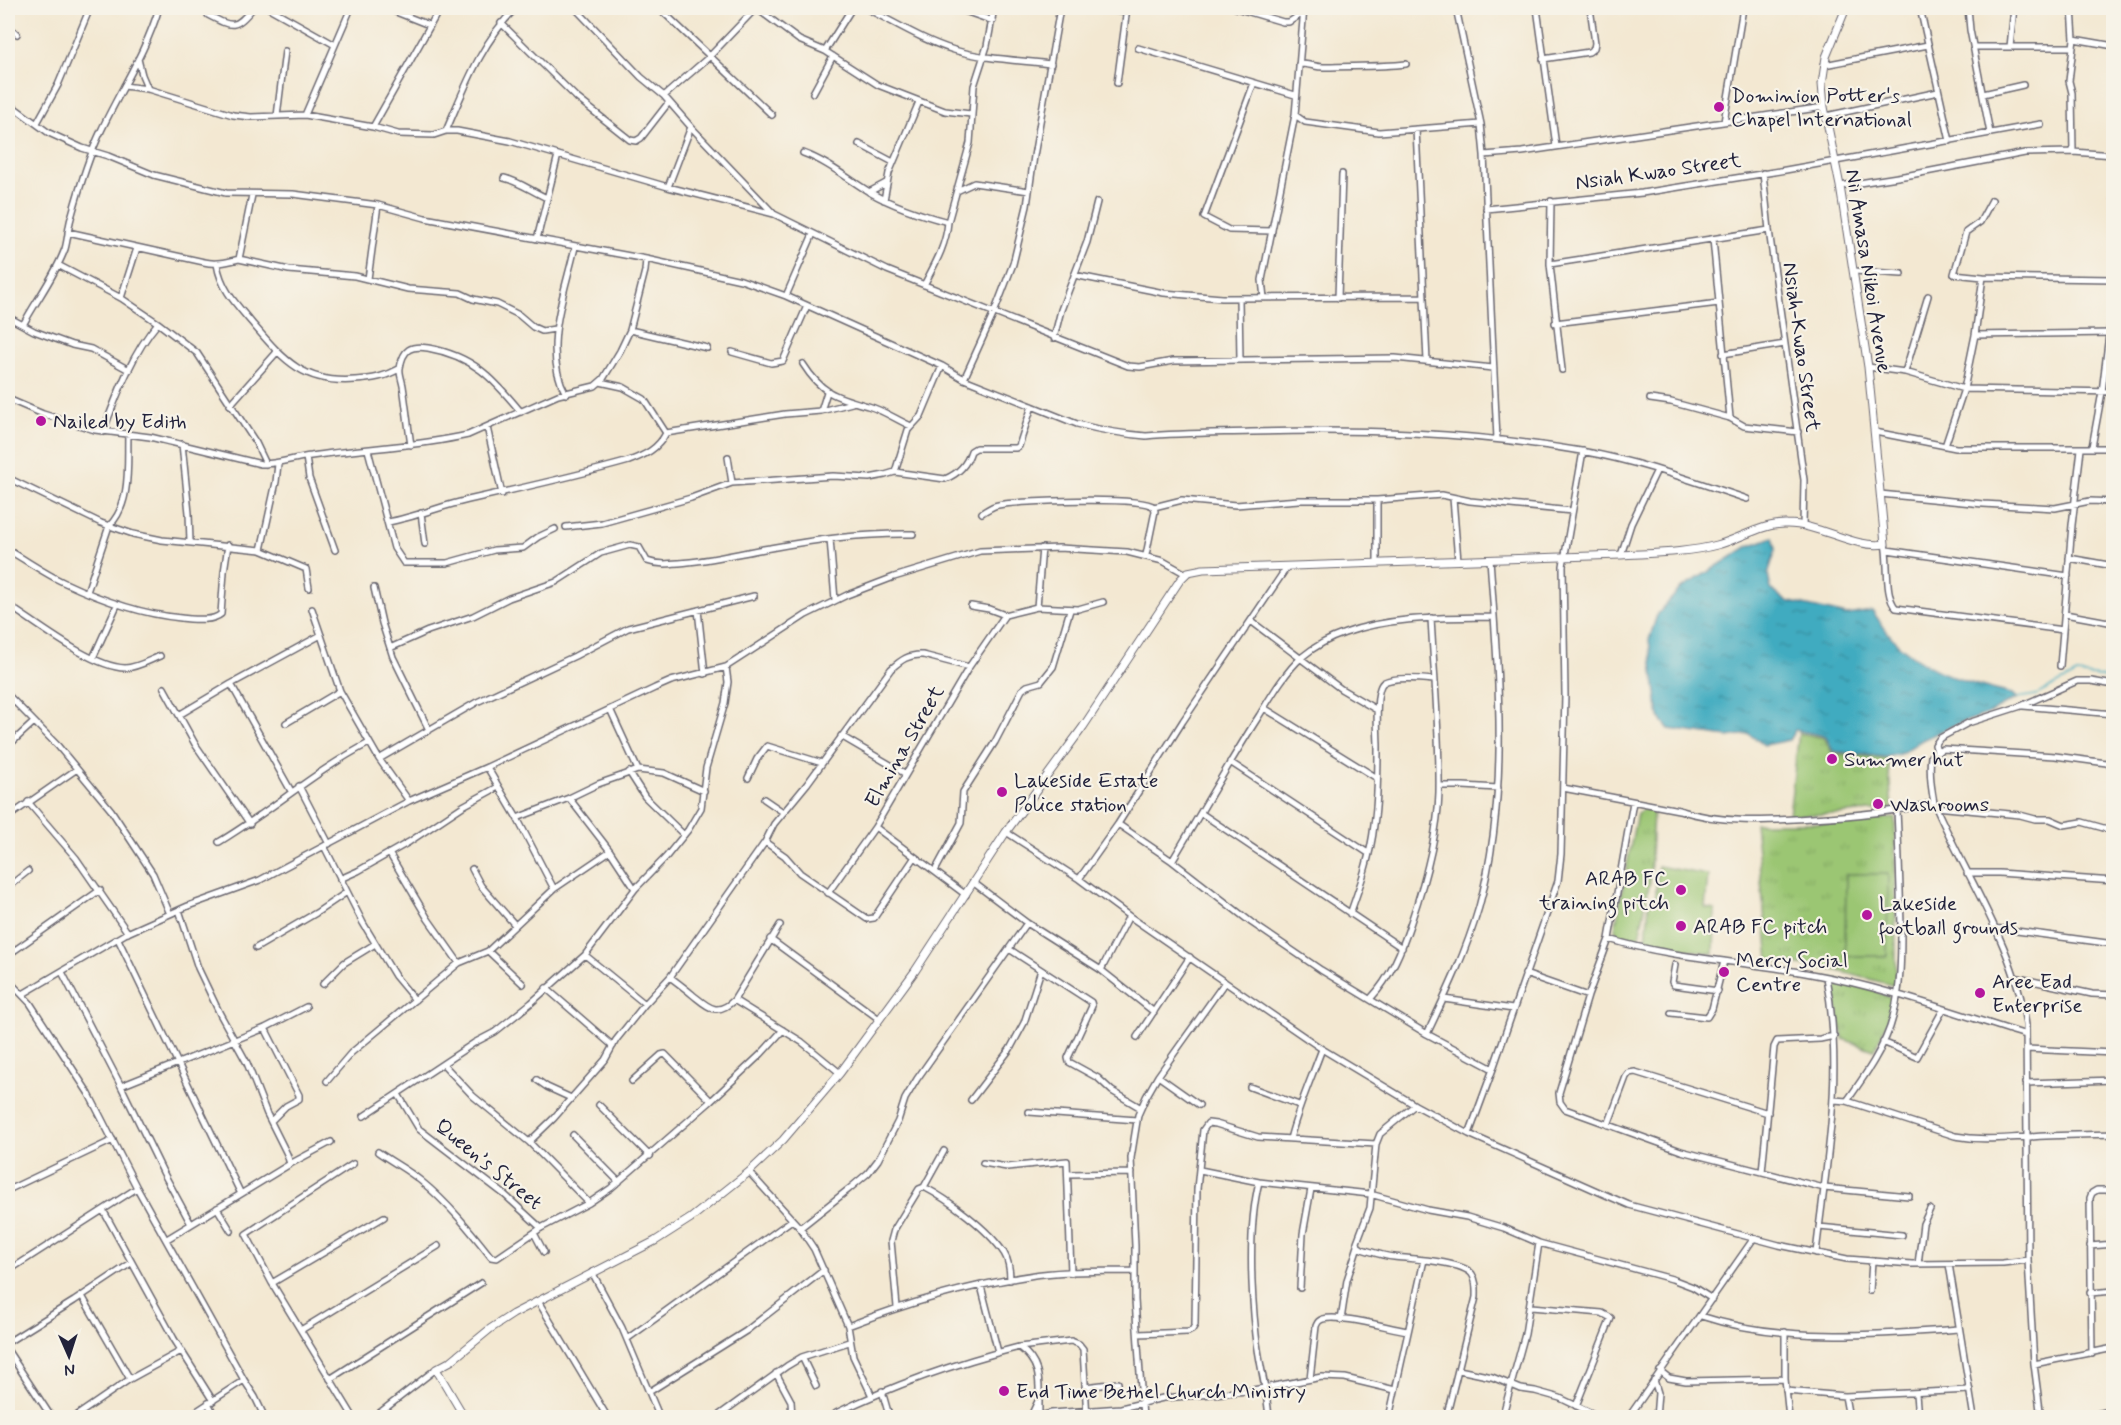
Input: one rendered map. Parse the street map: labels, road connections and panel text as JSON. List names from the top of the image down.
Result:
{
  "streets": {
    "street": [
      "Nsiah Kwao Street",
      "Nii Amasa Nikoi Avenue",
      "Nsiah-Kwao Street",
      "Elmina Street",
      "Queen’s Street"
    ]
  },
  "crossings": [
    ["Nsiah Kwao Street", "Nii Amasa Nikoi Avenue"],
    ["Nsiah Kwao Street", "Nsiah-Kwao Street"]
  ],
  "places": [
    "Dominion Potter's Chapel International",
    "Nailed by Edith",
    "Summer hut",
    "Lakeside Estate Police station",
    "Washrooms",
    "ARAB FC training pitch",
    "Lakeside football grounds",
    "ARAB FC pitch",
    "Mercy Social Centre",
    "Aree Ead Enterprise",
    "End Time Bethel Church Ministry"
  ],
  "north": "bottom"
}
